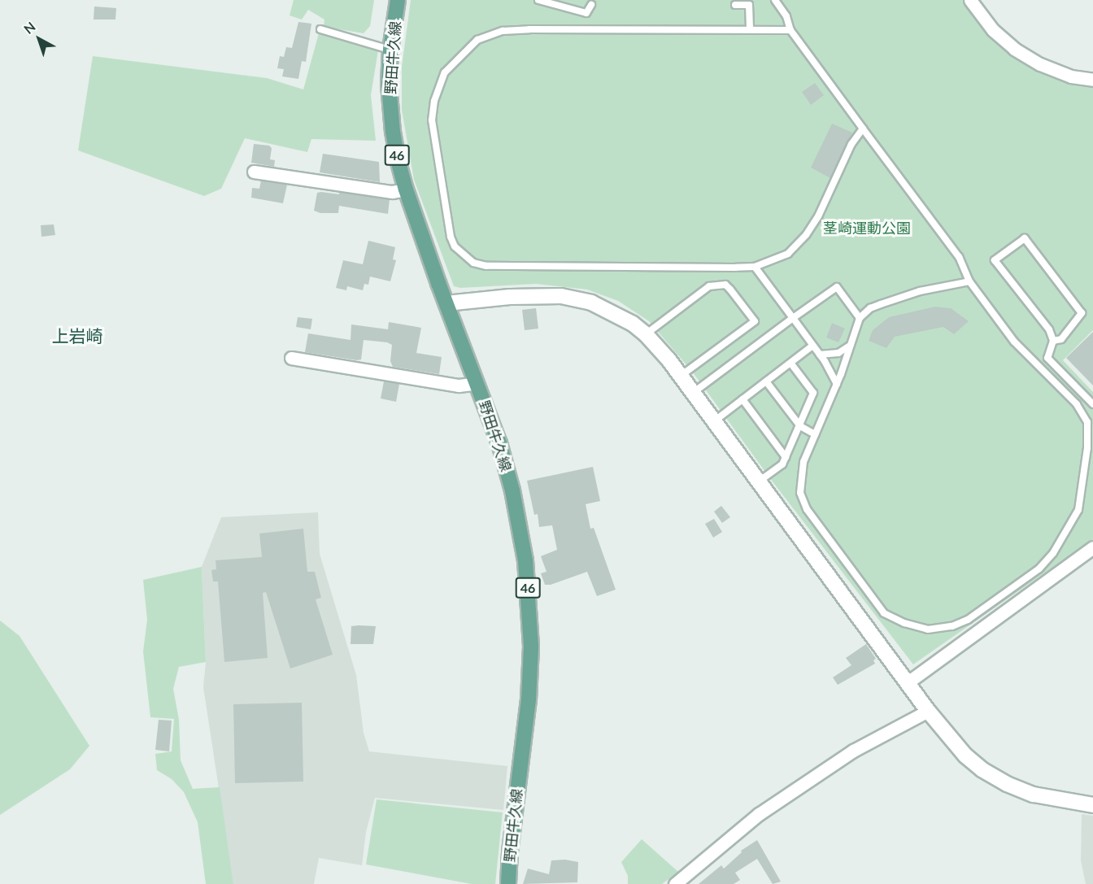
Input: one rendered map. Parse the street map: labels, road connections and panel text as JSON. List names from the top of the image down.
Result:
{
  "streets": {
    "main road": ["野田牛久線", "46"]
  },
  "districts": ["上岩崎"],
  "parks": ["茎崎運動公園"],
  "north": "top left"
}
